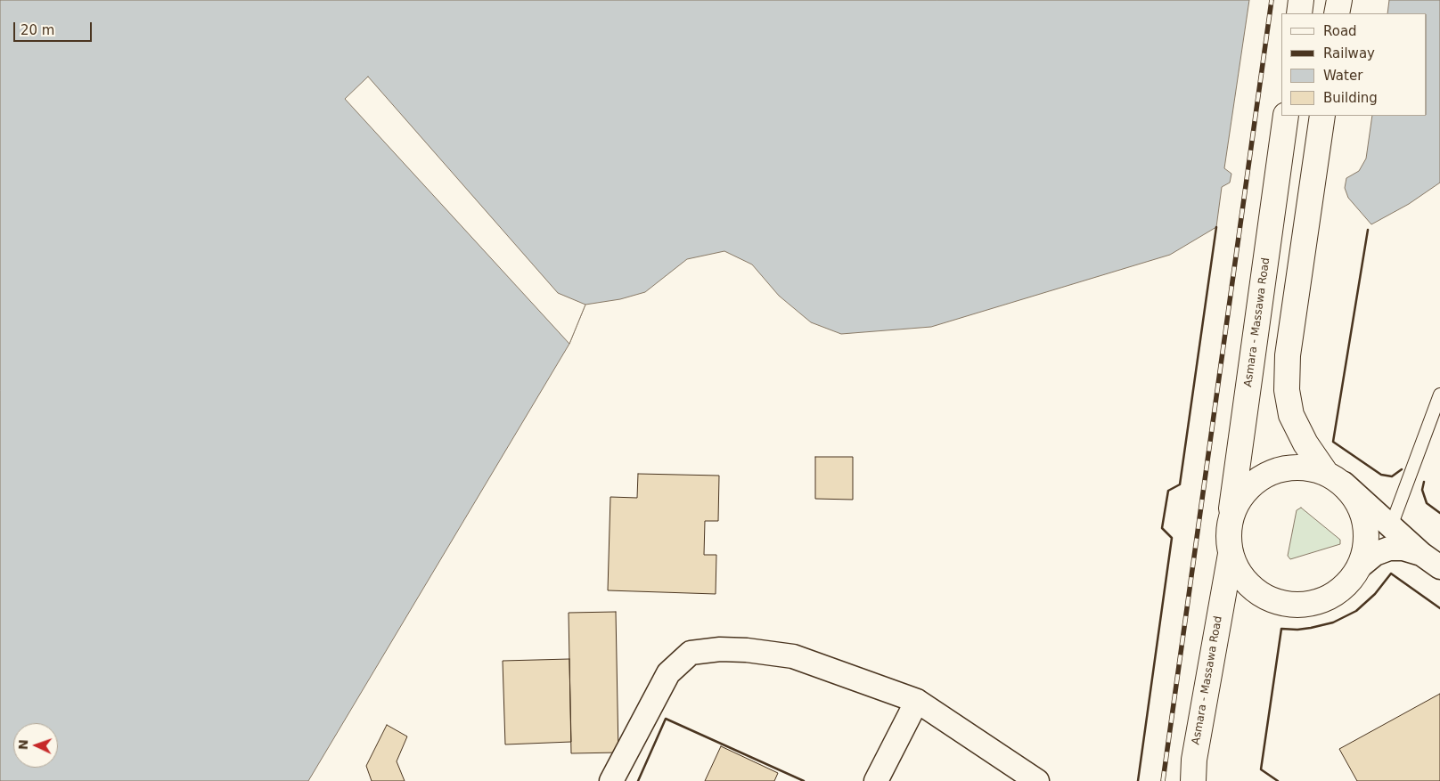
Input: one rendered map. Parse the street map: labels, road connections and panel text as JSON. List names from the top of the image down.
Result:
{
  "streets": {
    "highway": ["Asmara - Massawa Road"]
  },
  "legend": [
    "Road",
    "Railway",
    "Water",
    "Building"
  ],
  "scale_bar": "20 m",
  "north": "left"
}
